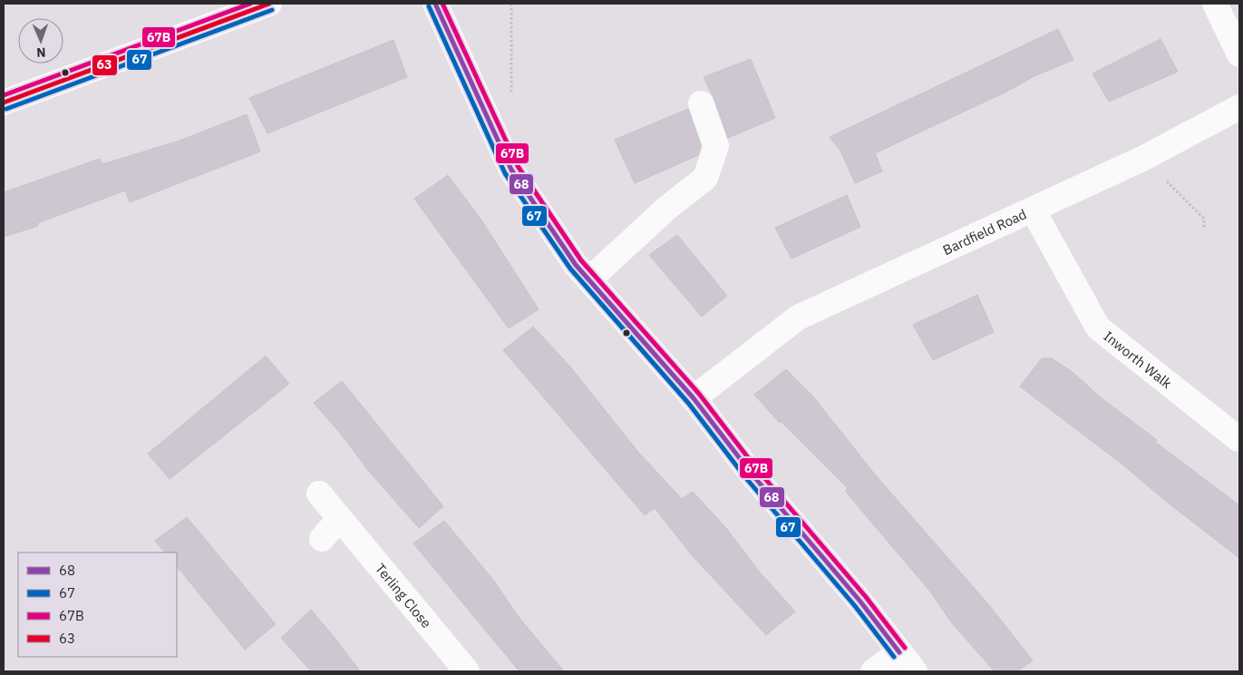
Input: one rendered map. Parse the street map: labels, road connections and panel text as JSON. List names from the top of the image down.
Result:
{
  "streets": {
    "street": ["Bardfield Road", "Inworth Walk", "Terling Close"]
  },
  "crossings": [
    ["Bardfield Road", "Inworth Walk"]
  ],
  "lines": [
    "transit line 68",
    "transit line 67B",
    "transit line 63",
    "transit line 67"
  ],
  "legend": [
    "68",
    "67",
    "67B",
    "63"
  ],
  "north": "bottom"
}
